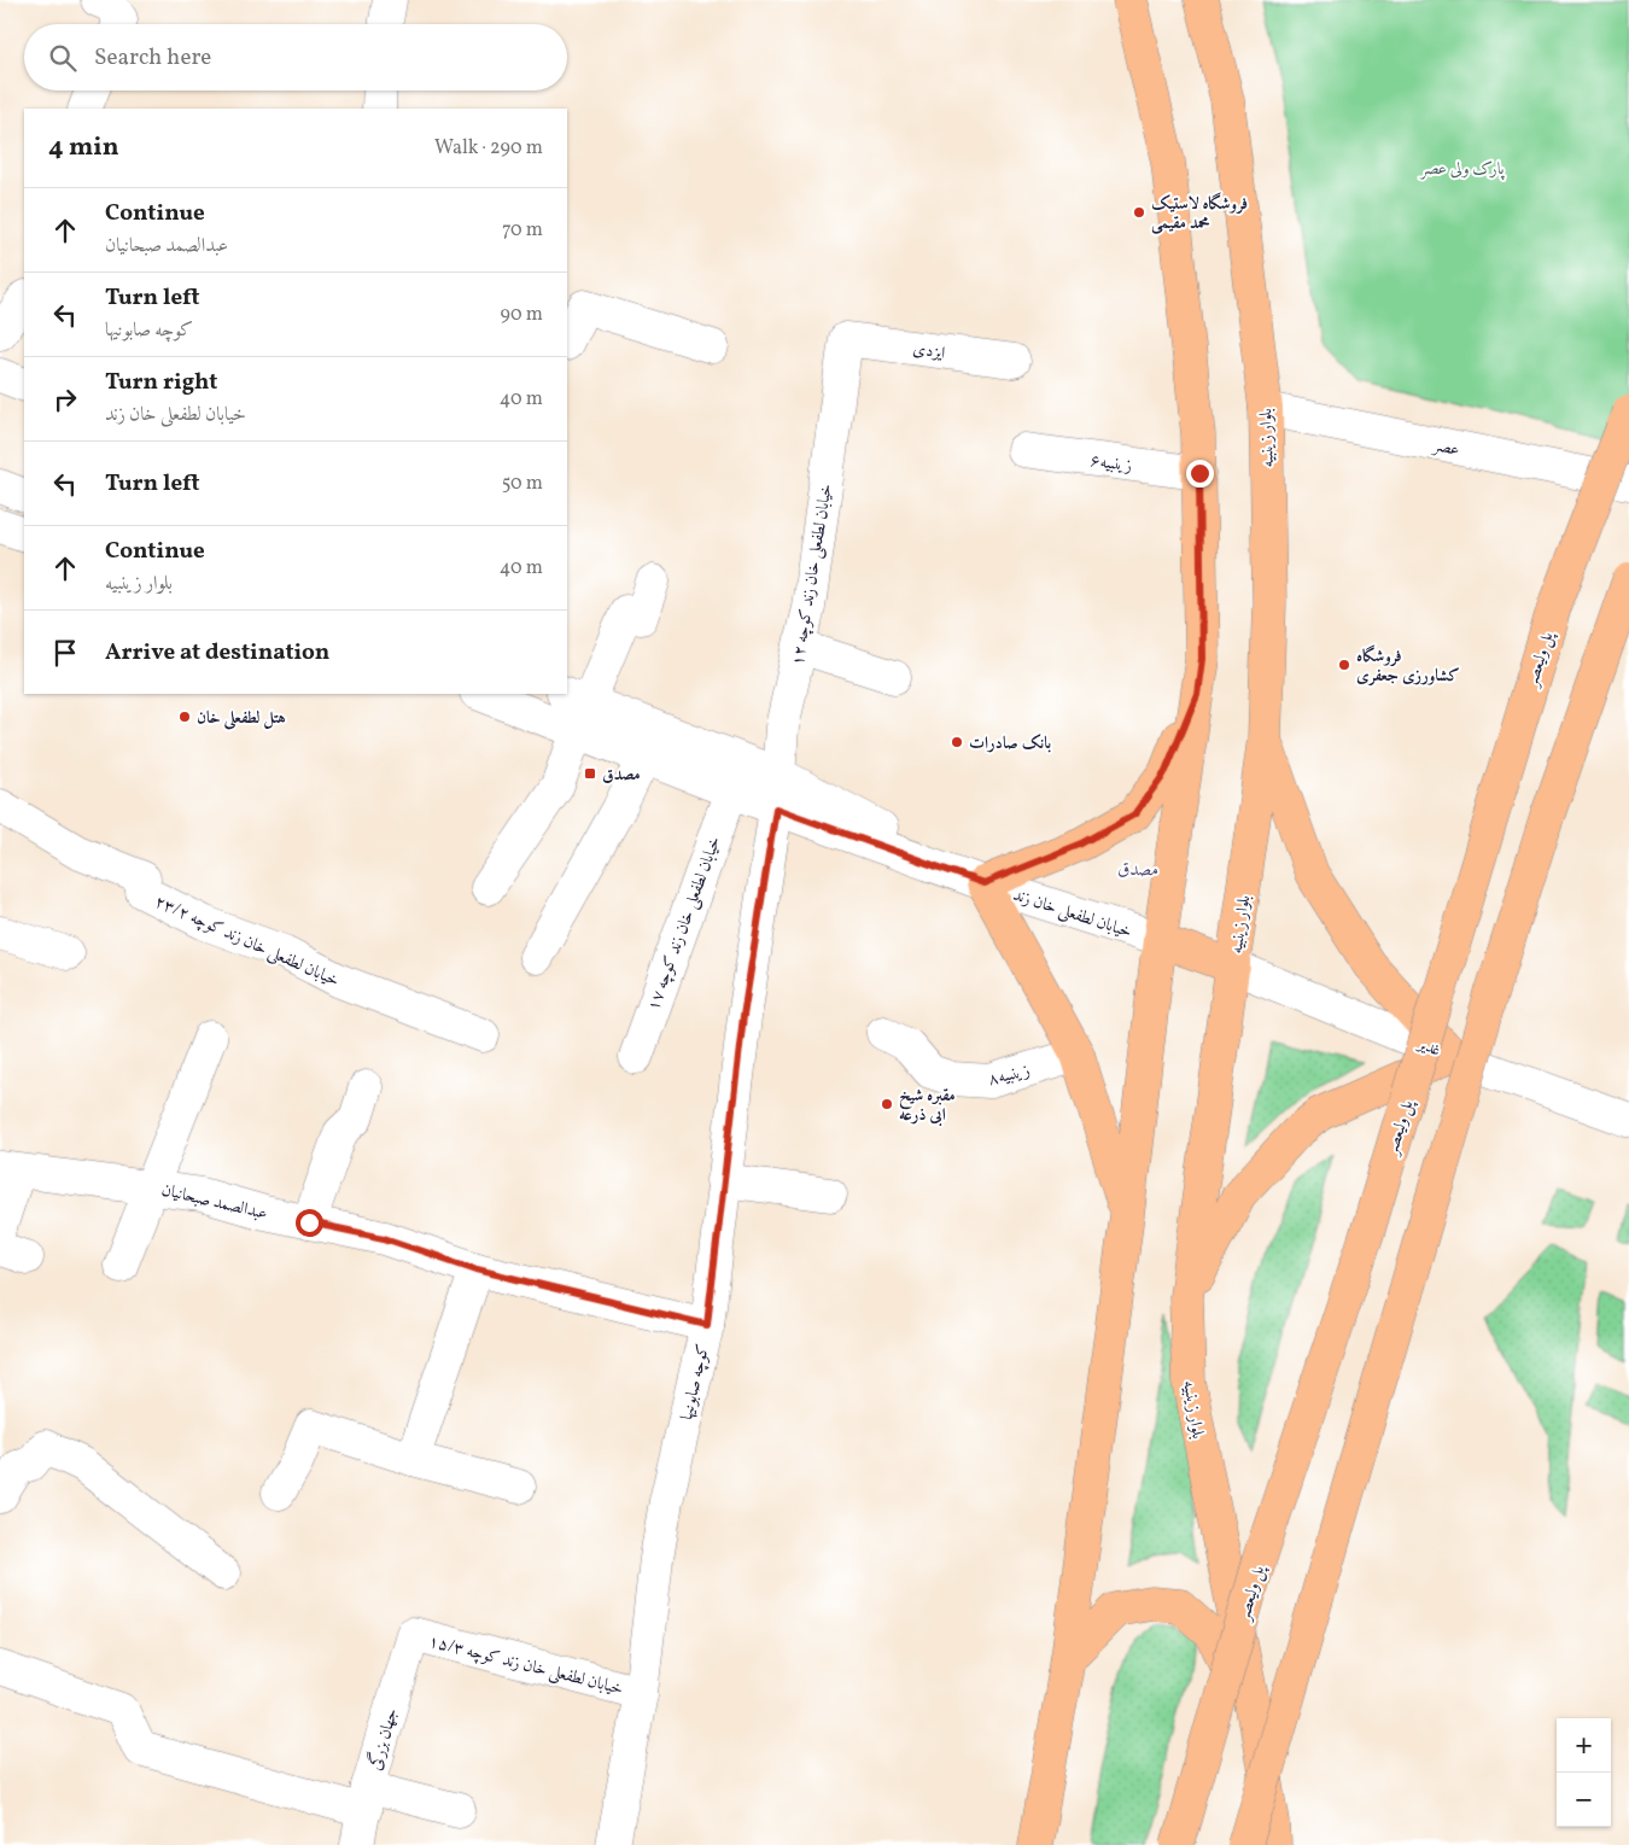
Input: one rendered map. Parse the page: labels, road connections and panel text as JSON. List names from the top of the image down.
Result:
{
  "streets": {
    "main road": ["بلوار زینبیه", "پل ولیعصر"],
    "street": [
      "ایزدی",
      "عصر",
      "۶زینبیه",
      "خیابان لطفعلی خان زند کوچه ۱۲",
      "خیابان لطفعلی خان زند",
      "خیابان لطفعلی خان زند کوچه ۱۷",
      "خیابان لطفعلی خان زند کوچه ۲۳/۲",
      "غدیر",
      "زینبیه۸",
      "عبدالصمد صبحانیان",
      "کوچه صابونیها",
      "خیابان لطفعلی خان زند کوچه ۱۵/۳",
      "جهان بزرگی"
    ]
  },
  "crossings": [
    ["ایزدی", "خیابان لطفعلی خان زند کوچه ۱۲"],
    ["بلوار زینبیه", "عصر"],
    ["بلوار زینبیه", "غدیر"],
    ["خیابان لطفعلی خان زند کوچه ۱۲", "خیابان لطفعلی خان زند"],
    ["خیابان لطفعلی خان زند کوچه ۱۲", "کوچه صابونیها"],
    ["خیابان لطفعلی خان زند", "خیابان لطفعلی خان زند کوچه ۱۷"],
    ["خیابان لطفعلی خان زند", "کوچه صابونیها"],
    ["عبدالصمد صبحانیان", "کوچه صابونیها"],
    ["کوچه صابونیها", "خیابان لطفعلی خان زند کوچه ۱۵/۳"],
    ["خیابان لطفعلی خان زند کوچه ۱۵/۳", "جهان بزرگی"]
  ],
  "districts": ["مصدق"],
  "parks": ["پارک ولی عصر"],
  "places": {
    "other": [
      "فروشگاه لاستیک محمد مقیمی",
      "فروشگاه کشاورزی جعفری",
      "هتل لطفعلی خان",
      "بانک صادرات",
      "مقبره شیخ ابی ذرعه"
    ],
    "transit": ["مصدق"]
  },
  "page": {
    "search": "Search here",
    "heading": ["4 min", "Walk · 290 m"],
    "list": [
      ["Continue", "عبدالصمد صبحانیان", "70 m"],
      ["Turn left", "کوچه صابونیها", "90 m"],
      ["Turn right", "خیابان لطفعلی خان زند", "40 m"],
      ["Turn left", "50 m"],
      ["Continue", "بلوار زینبیه", "40 m"],
      "Arrive at destination"
    ],
    "map_buttons": ["+", "−"]
  }
}
